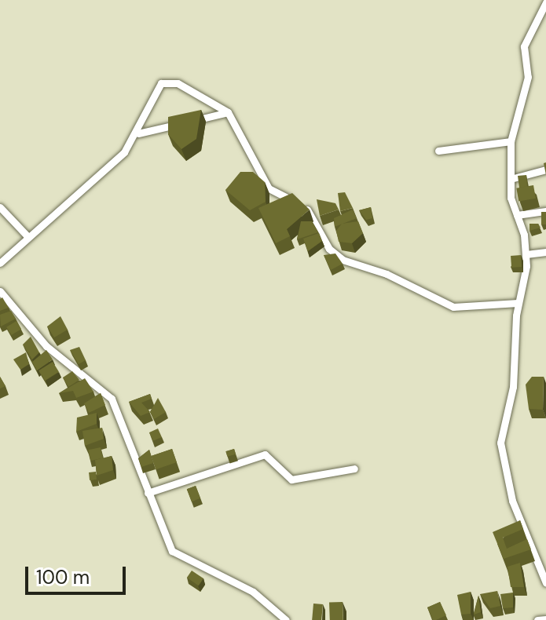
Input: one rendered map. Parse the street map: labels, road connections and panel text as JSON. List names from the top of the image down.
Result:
{
  "scale_bar": "100 m"
}
